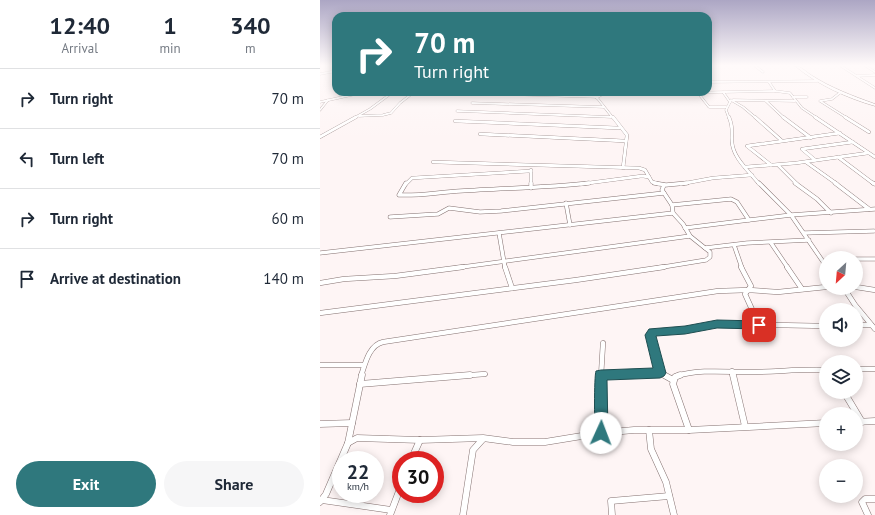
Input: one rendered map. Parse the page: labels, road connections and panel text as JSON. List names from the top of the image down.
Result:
{
  "north": "bottom left",
  "page": {
    "eta": [
      "12:40",
      "Arrival",
      "1",
      "min",
      "340",
      "m"
    ],
    "turn": ["70 m", "Turn right"],
    "list": [
      {
        "name": "Turn right",
        "value": "70 m"
      },
      {
        "name": "Turn left",
        "value": "70 m"
      },
      {
        "name": "Turn right",
        "value": "60 m"
      },
      {
        "name": "Arrive at destination",
        "value": "140 m"
      }
    ],
    "map_buttons": ["+", "−"],
    "speed": "22 km/h",
    "limit": "30",
    "buttons": ["Exit", "Share"]
  }
}
